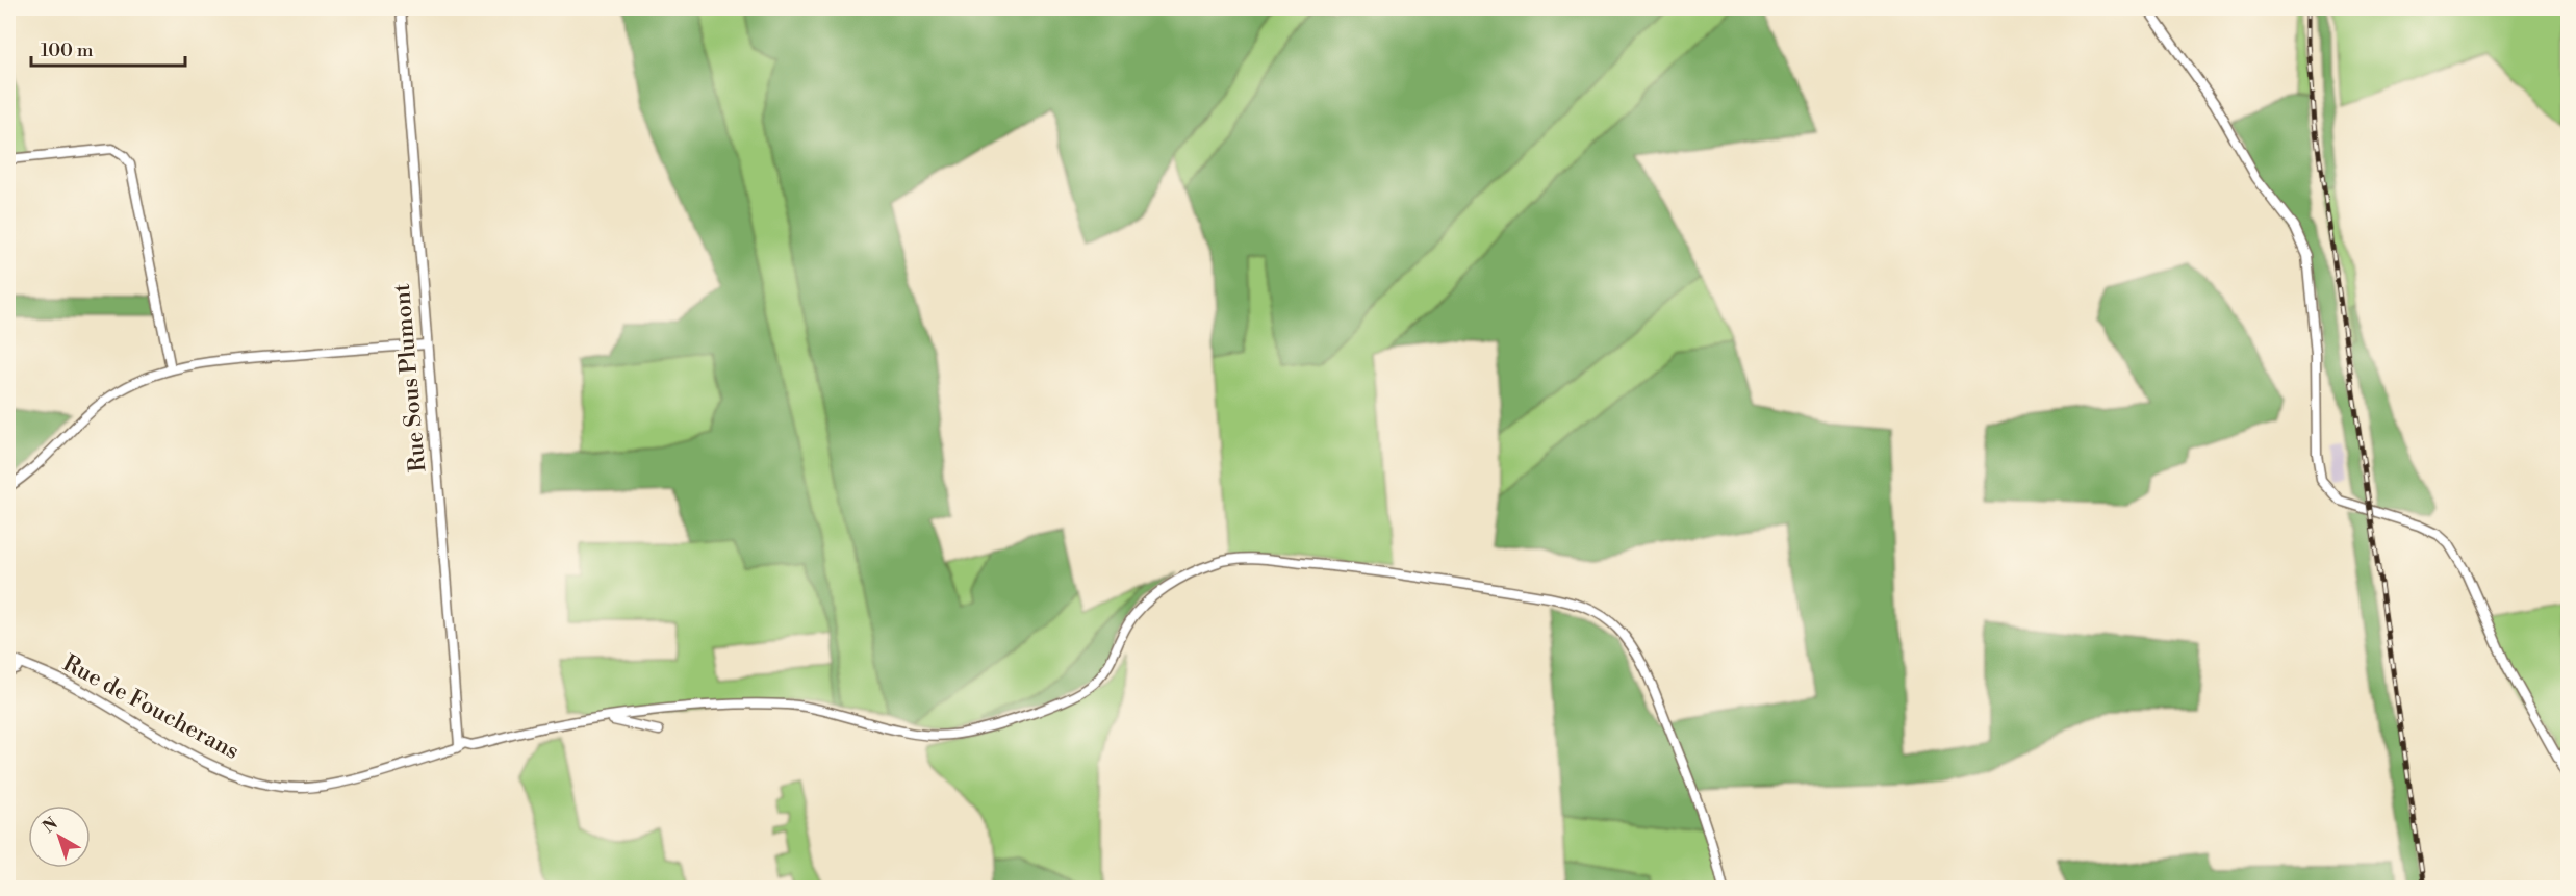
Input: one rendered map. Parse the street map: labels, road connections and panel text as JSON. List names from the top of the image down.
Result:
{
  "streets": {
    "street": ["Rue Sous Plumont", "Rue de Foucherans"]
  },
  "crossings": [
    ["Rue Sous Plumont", "Rue de Foucherans"]
  ],
  "scale_bar": "100 m",
  "north": "top left"
}
